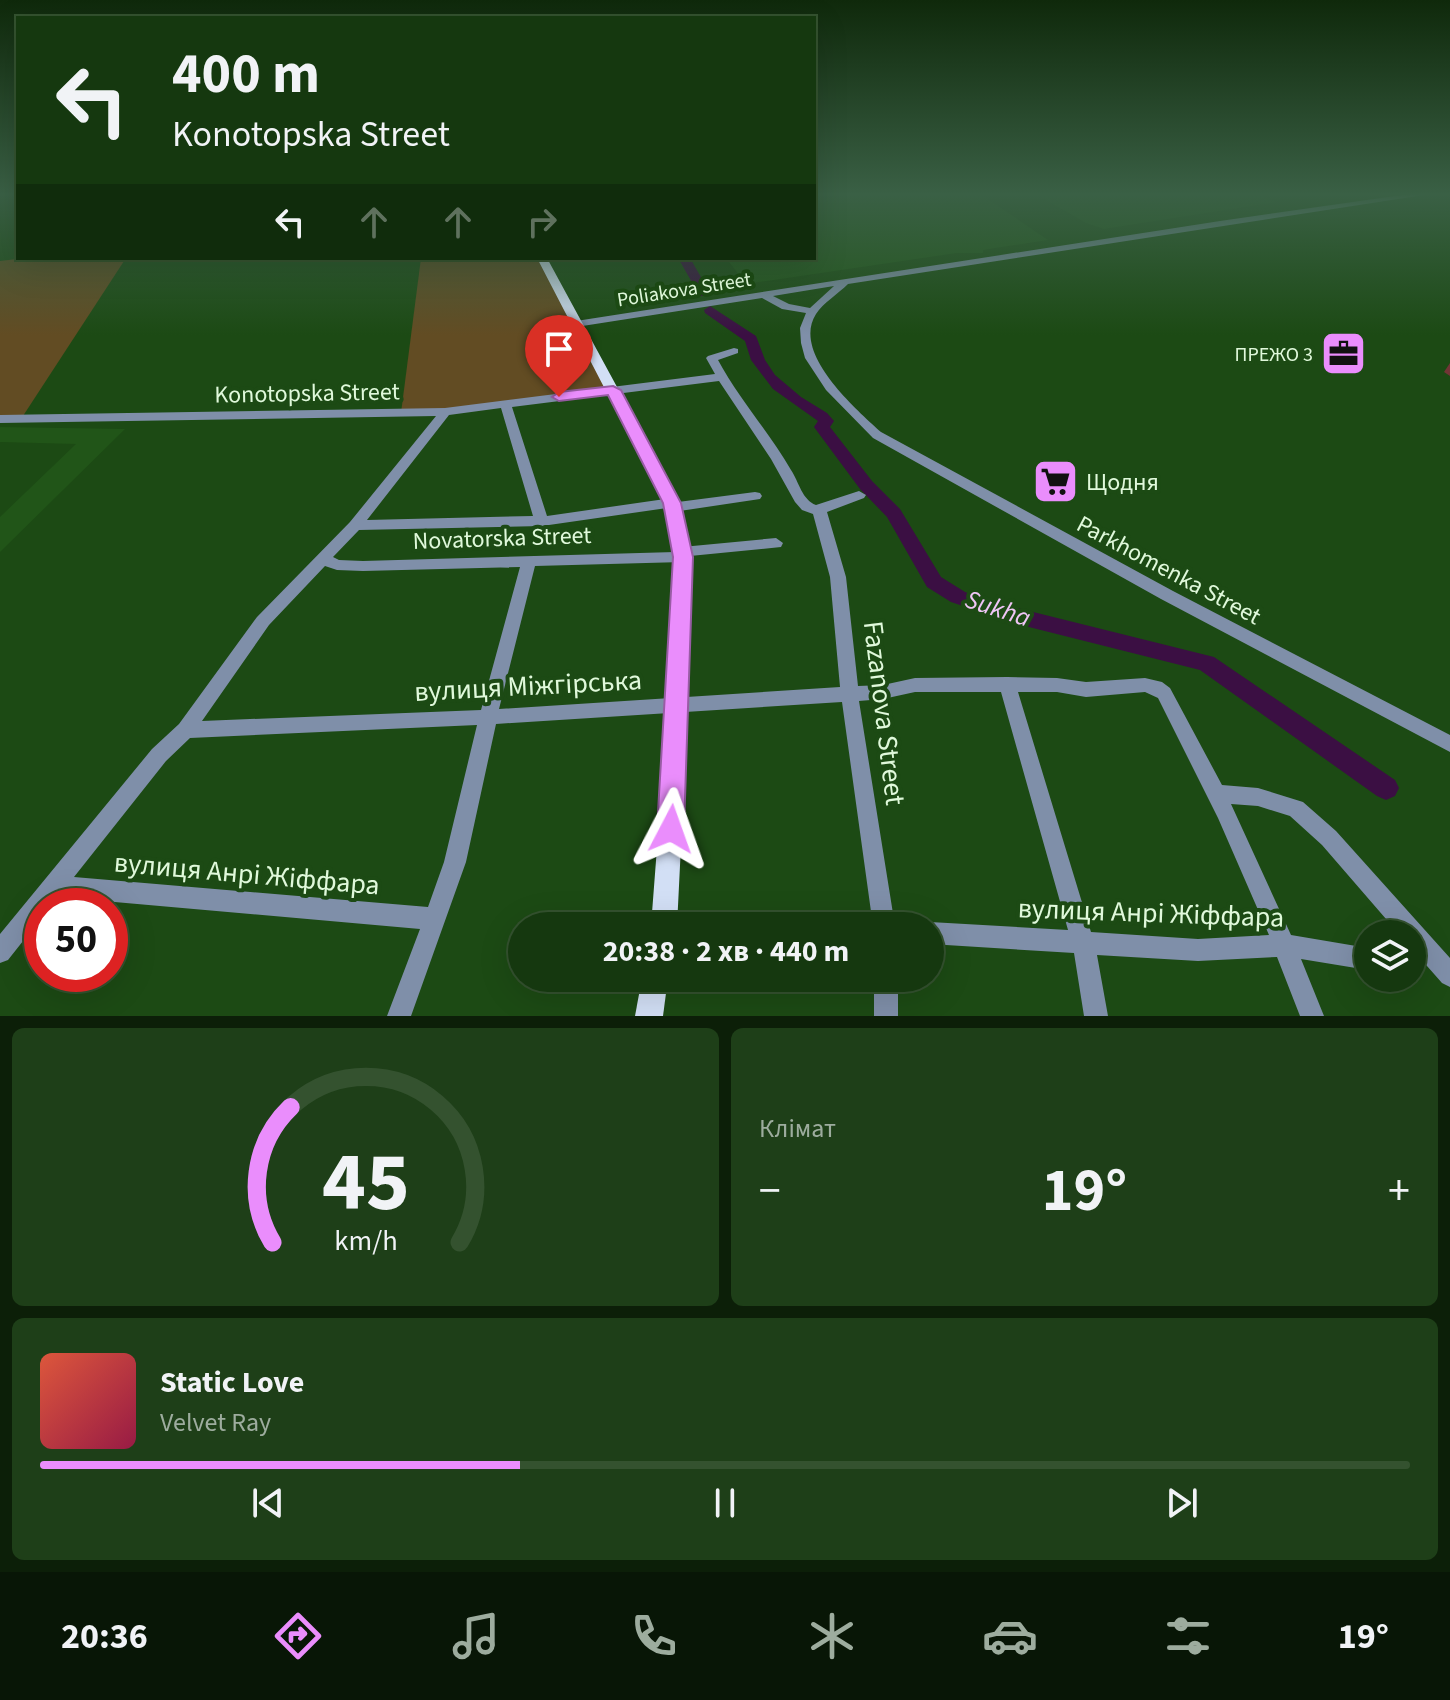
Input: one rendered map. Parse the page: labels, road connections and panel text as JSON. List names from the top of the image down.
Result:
{
  "streets": {
    "street": [
      "Poliakova Street",
      "Konotopska Street",
      "Novatorska Street",
      "Parkhomenka Street",
      "вулиця Міжгірська",
      "Fazanova Street",
      "вулиця Анрі Жіффара"
    ]
  },
  "crossings": [
    ["вулиця Міжгірська", "Fazanova Street"]
  ],
  "water": ["Sukha"],
  "places": {
    "office": ["ПРЕЖО 3"],
    "supermarket": ["Щодня"]
  },
  "page": {
    "turn": ["400 m", "Konotopska Street"],
    "limit": "50",
    "trip": "20:38 · 2 хв · 440 m",
    "tile": "Клімат",
    "heat": ["−", "19°", "+"],
    "song": ["Static Love", "Velvet Ray"],
    "tabs": ["20:36", "19°"],
    "gauge": ["45", "km/h"]
  }
}
